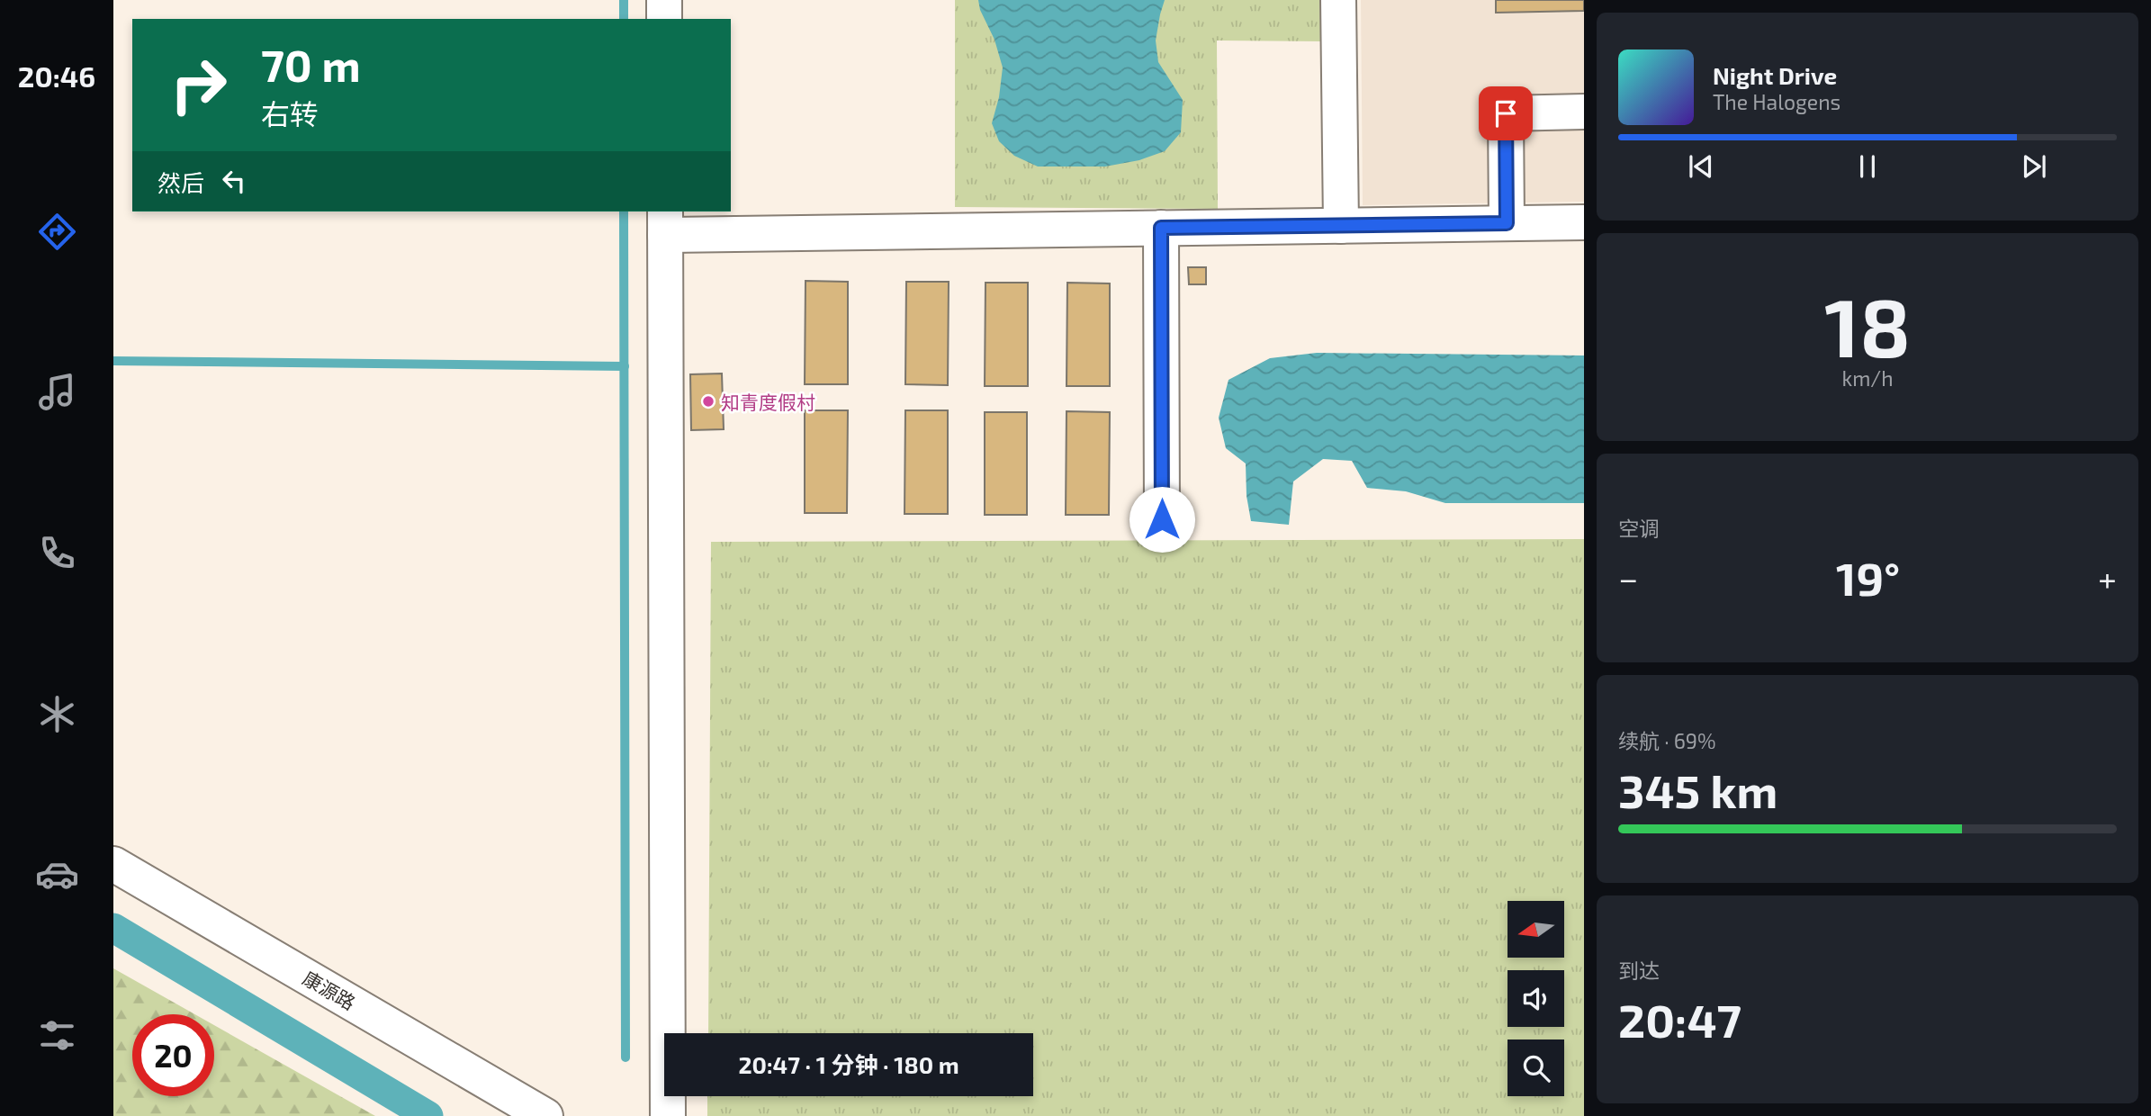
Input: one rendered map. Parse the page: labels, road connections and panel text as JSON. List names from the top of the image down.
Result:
{
  "streets": {
    "street": ["康源路"]
  },
  "places": ["知青度假村"],
  "north": "left",
  "page": {
    "tabs": "20:46",
    "turn": ["70 m", "右转"],
    "song": ["Night Drive", "The Halogens"],
    "then": "然后",
    "tile": [
      ["18", "km/h"],
      "空调",
      ["续航 · 69%", "345 km"],
      ["到达", "20:47"]
    ],
    "heat": ["−", "19°", "+"],
    "limit": "20",
    "trip": "20:47 · 1 分钟 · 180 m"
  }
}
